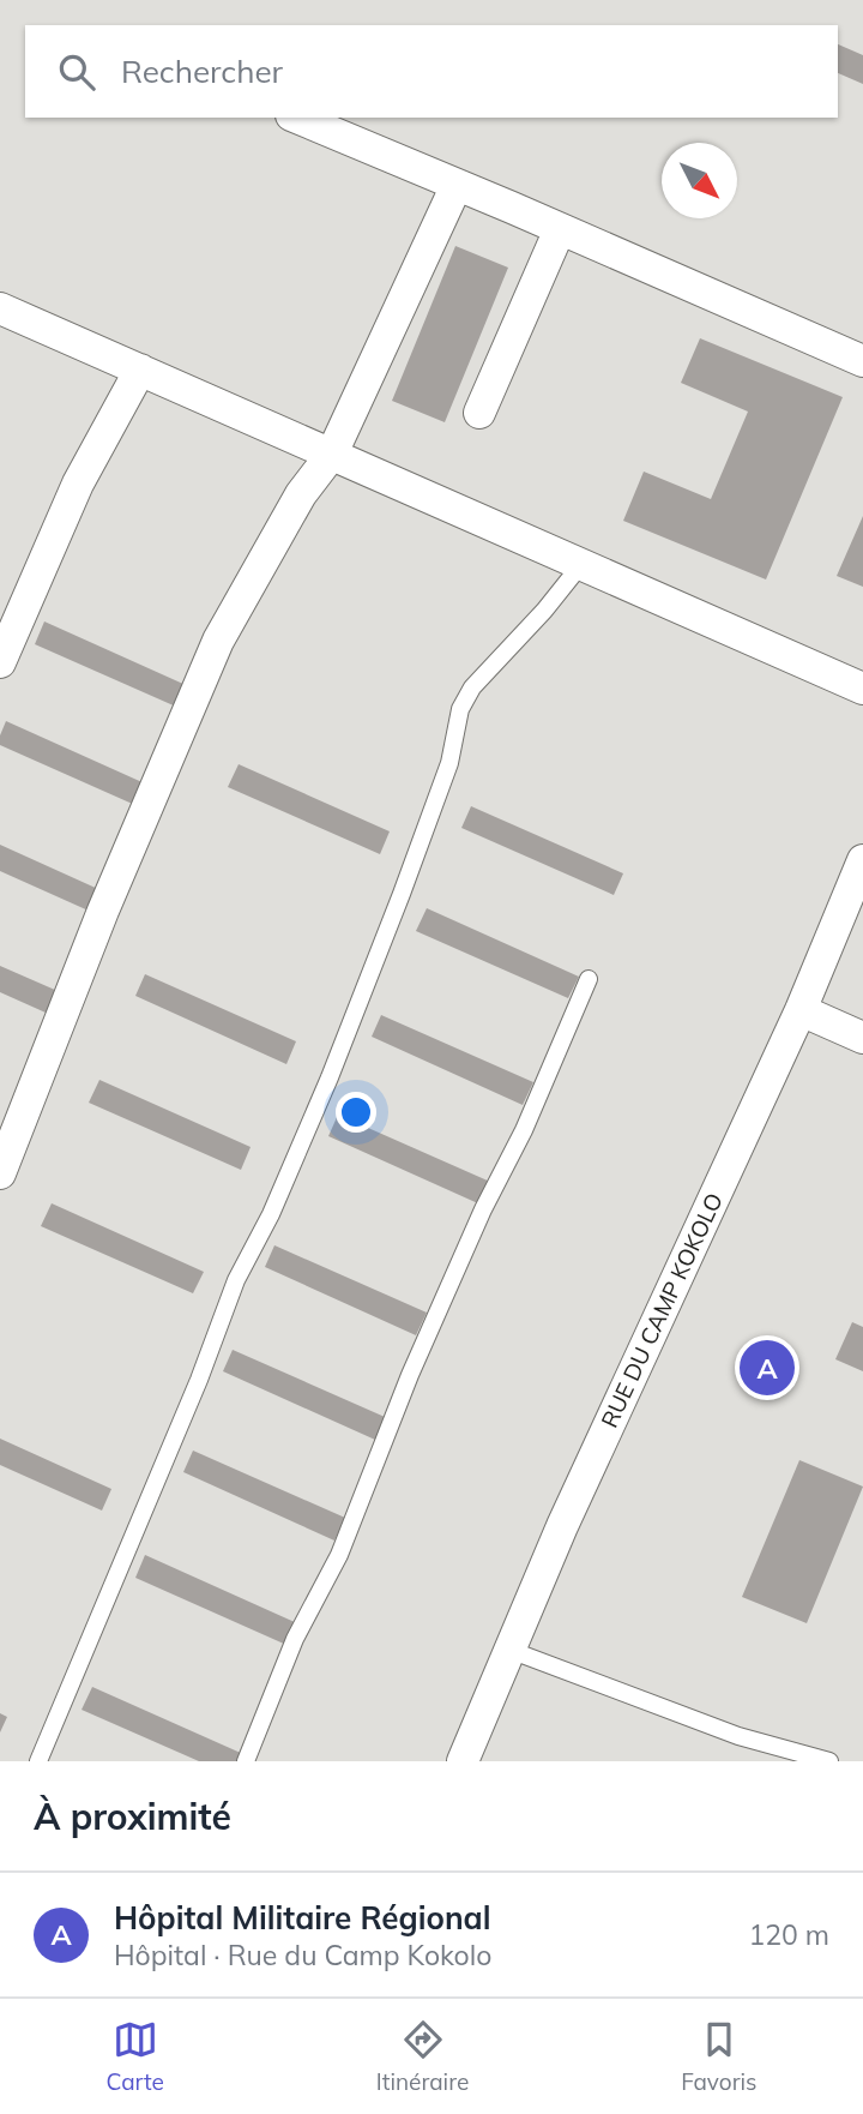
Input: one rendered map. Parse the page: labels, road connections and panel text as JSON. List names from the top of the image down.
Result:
{
  "streets": {
    "street": ["RUE DU CAMP KOKOLO"]
  },
  "north": "bottom right",
  "page": {
    "search": "Rechercher",
    "pins": "A",
    "heading": "À proximité",
    "list": [
      {
        "mark": "A",
        "name": "Hôpital Militaire Régional",
        "note": "Hôpital · Rue du Camp Kokolo",
        "value": "120 m"
      }
    ],
    "nav": ["Carte", "Itinéraire", "Favoris"]
  }
}
